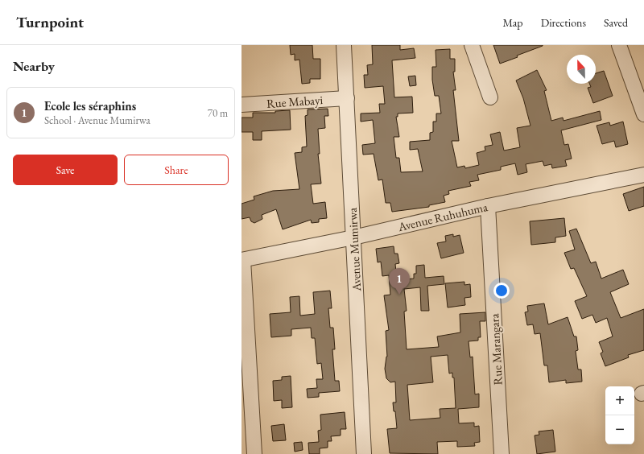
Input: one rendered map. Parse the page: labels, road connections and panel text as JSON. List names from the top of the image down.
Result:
{
  "streets": {
    "street": [
      "Rue Mabayi",
      "Avenue Ruhuhuma",
      "Avenue Mumirwa",
      "Rue Marangara"
    ]
  },
  "crossings": [
    ["Rue Mabayi", "Avenue Mumirwa"],
    ["Avenue Ruhuhuma", "Avenue Mumirwa"],
    ["Avenue Ruhuhuma", "Rue Marangara"]
  ],
  "north": "top",
  "page": {
    "header": "Turnpoint",
    "nav": ["Map", "Directions", "Saved"],
    "heading": "Nearby",
    "list": [
      {
        "mark": "1",
        "name": "Ecole les séraphins",
        "note": "School · Avenue Mumirwa",
        "value": "70 m"
      }
    ],
    "buttons": ["Save", "Share"],
    "pins": "1",
    "map_buttons": ["+", "−"]
  }
}
